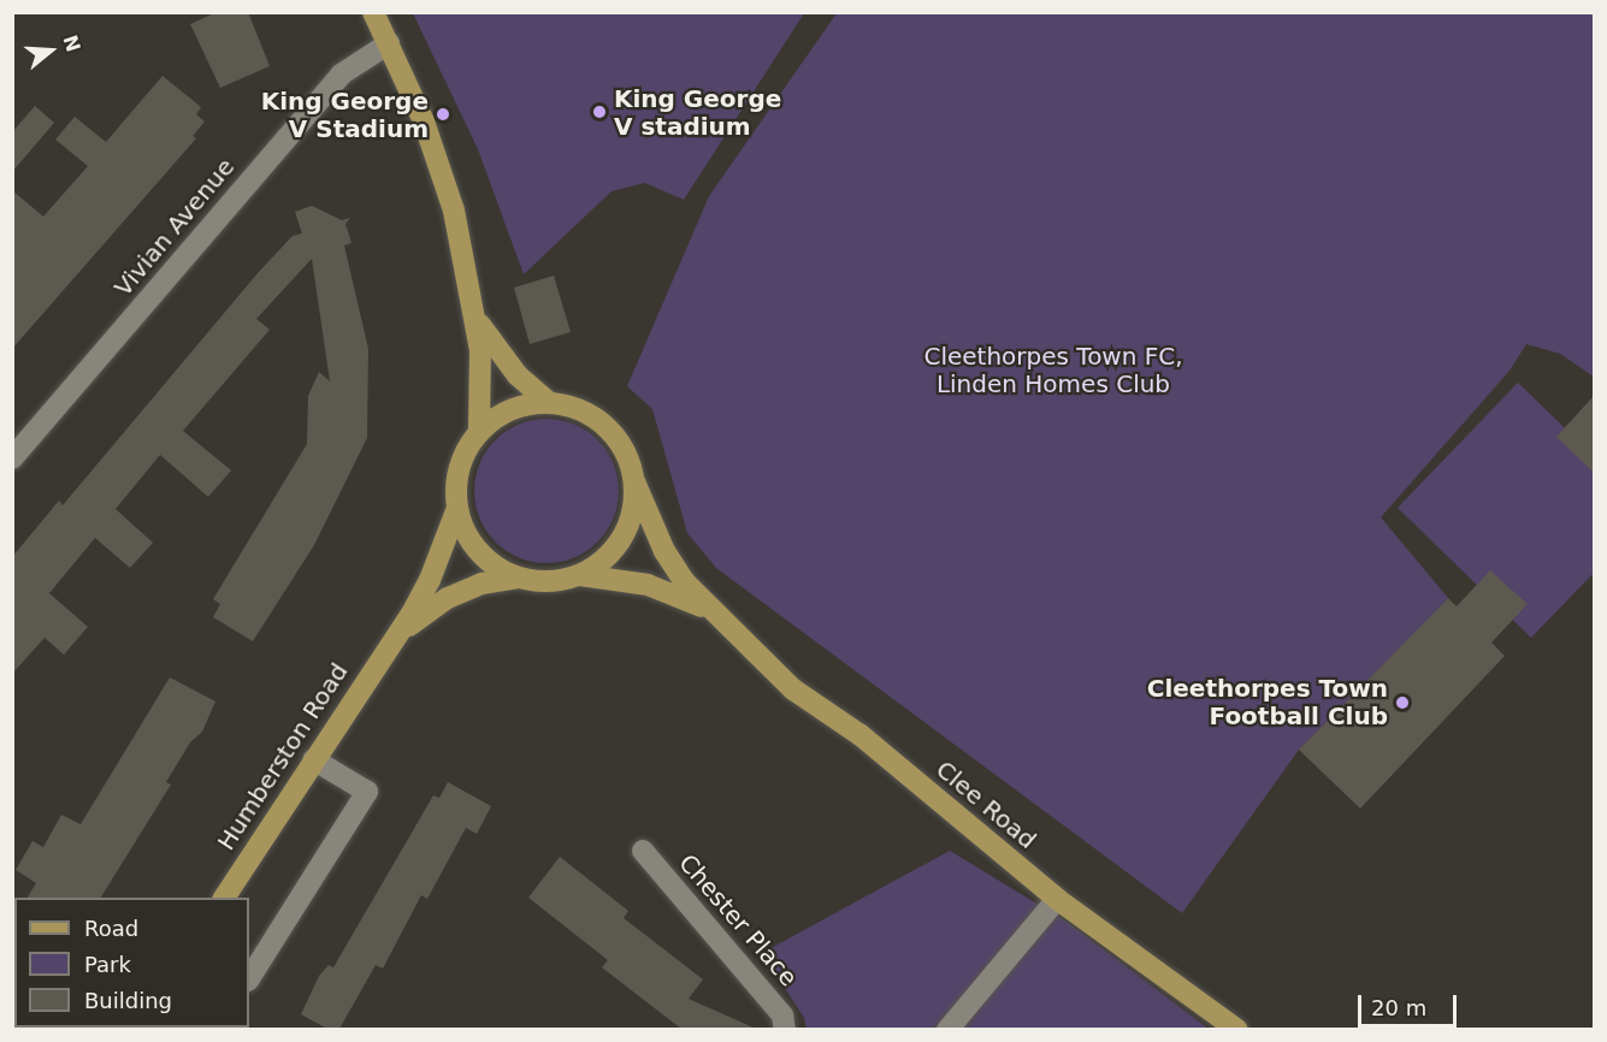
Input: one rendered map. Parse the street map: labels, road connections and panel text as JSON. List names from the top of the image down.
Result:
{
  "streets": {
    "main road": ["Humberston Road", "Clee Road"],
    "street": ["Vivian Avenue", "Chester Place"]
  },
  "crossings": [
    ["Humberston Road", "Clee Road"]
  ],
  "parks": ["Cleethorpes Town FC, Linden Homes Club"],
  "places": ["King George V stadium", "King George V Stadium", "Cleethorpes Town Football Club"],
  "legend": ["Road", "Park", "Building"],
  "scale_bar": "20 m",
  "north": "right"
}
